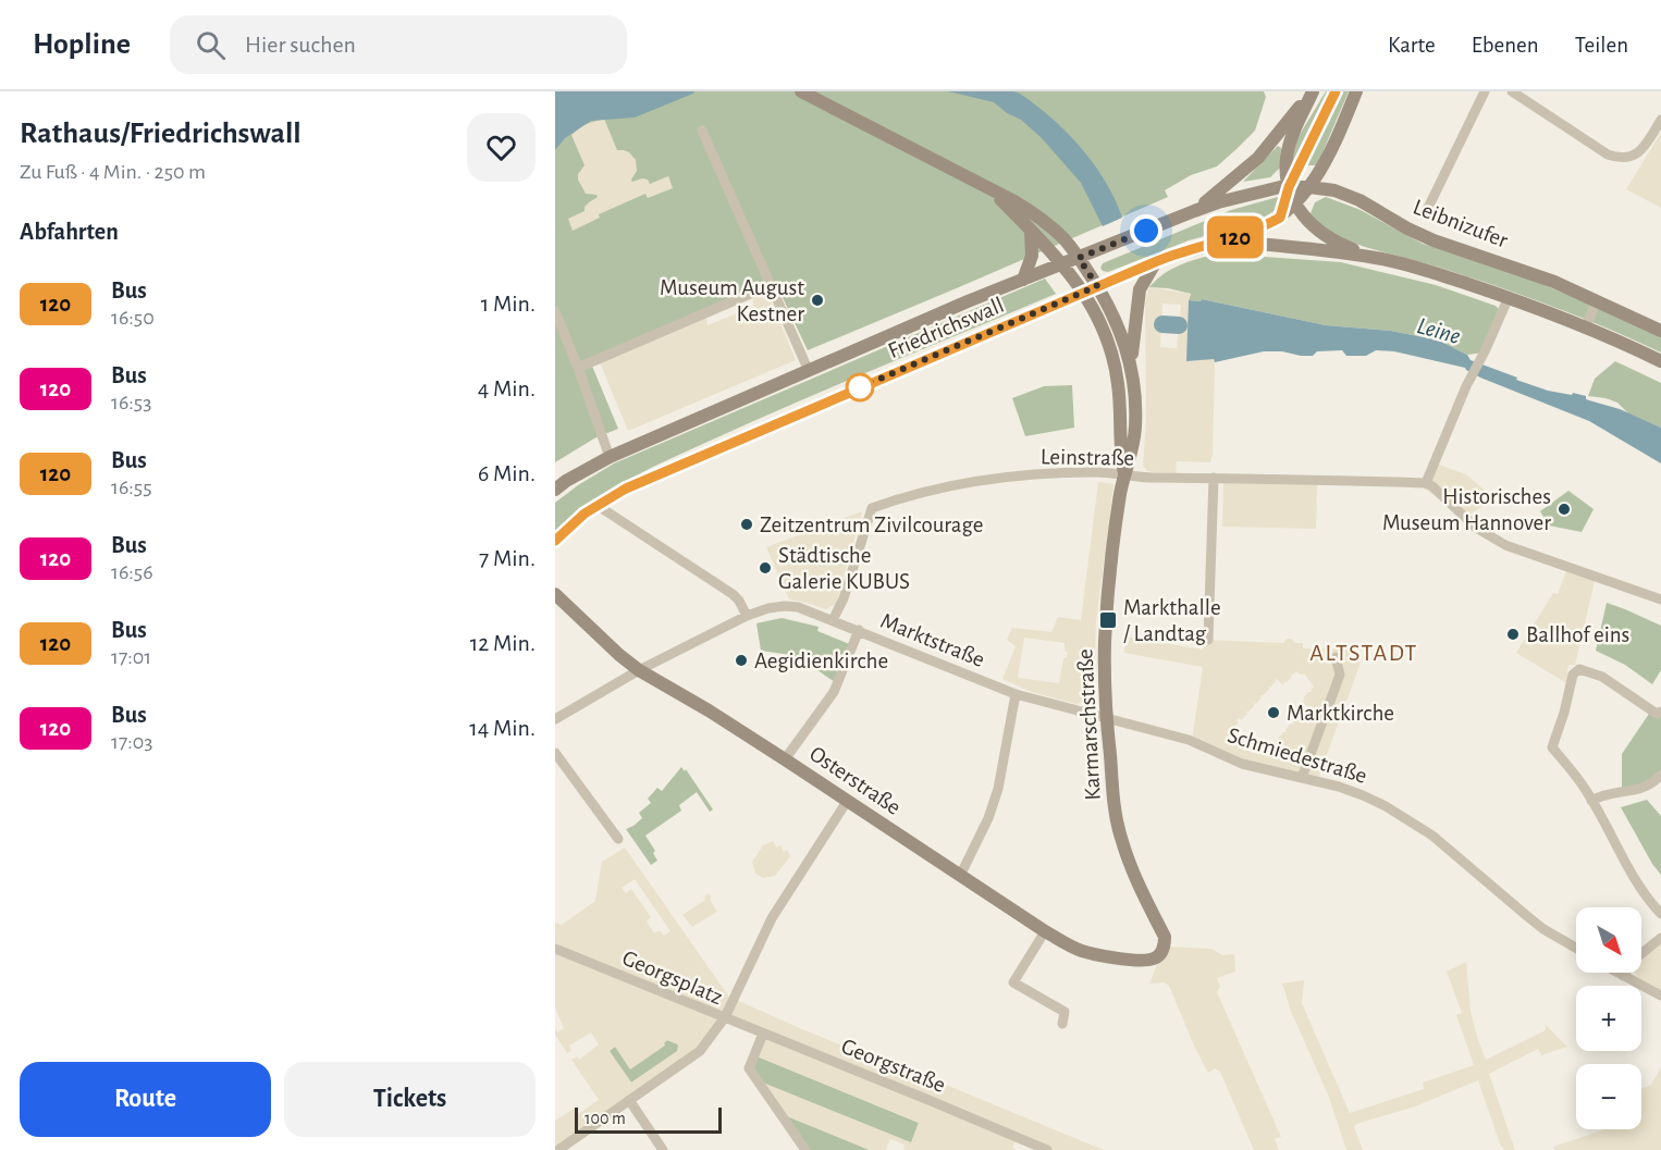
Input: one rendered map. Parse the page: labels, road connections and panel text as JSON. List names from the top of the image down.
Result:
{
  "streets": {
    "main road": [
      "Leibnizufer",
      "Friedrichswall",
      "Karmarschstraße",
      "Osterstraße"
    ],
    "street": [
      "Leinstraße",
      "Marktstraße",
      "Schmiedestraße",
      "Georgsplatz",
      "Georgstraße"
    ]
  },
  "crossings": [
    ["Leibnizufer", "Friedrichswall"],
    ["Friedrichswall", "Karmarschstraße"],
    ["Leinstraße", "Marktstraße"],
    ["Leinstraße", "Karmarschstraße"],
    ["Marktstraße", "Karmarschstraße"],
    ["Marktstraße", "Schmiedestraße"],
    ["Marktstraße", "Osterstraße"],
    ["Karmarschstraße", "Schmiedestraße"],
    ["Karmarschstraße", "Osterstraße"],
    ["Georgsplatz", "Georgstraße"]
  ],
  "districts": ["ALTSTADT"],
  "water": ["Leine"],
  "places": {
    "other": [
      "Museum August Kestner",
      "Historisches Museum Hannover",
      "Zeitzentrum Zivilcourage",
      "Städtische Galerie KUBUS",
      "Ballhof eins",
      "Aegidienkirche",
      "Marktkirche"
    ],
    "transit": ["Markthalle / Landtag"]
  },
  "lines": ["bus line 120"],
  "scale_bar": "100 m",
  "north": "bottom right",
  "page": {
    "header": "Hopline",
    "search": "Hier suchen",
    "nav": ["Karte", "Ebenen", "Teilen"],
    "heading": [
      ["Rathaus/Friedrichswall", "Zu Fuß · 4 Min. · 250 m"],
      "Abfahrten"
    ],
    "on_map": "120",
    "list": [
      {
        "mark": "120",
        "name": "Bus",
        "note": "16:50",
        "value": "1 Min."
      },
      {
        "mark": "120",
        "name": "Bus",
        "note": "16:53",
        "value": "4 Min."
      },
      {
        "mark": "120",
        "name": "Bus",
        "note": "16:55",
        "value": "6 Min."
      },
      {
        "mark": "120",
        "name": "Bus",
        "note": "16:56",
        "value": "7 Min."
      },
      {
        "mark": "120",
        "name": "Bus",
        "note": "17:01",
        "value": "12 Min."
      },
      {
        "mark": "120",
        "name": "Bus",
        "note": "17:03",
        "value": "14 Min."
      }
    ],
    "map_buttons": ["+", "−"],
    "buttons": ["Route", "Tickets"],
    "scale": "100 m"
  }
}
